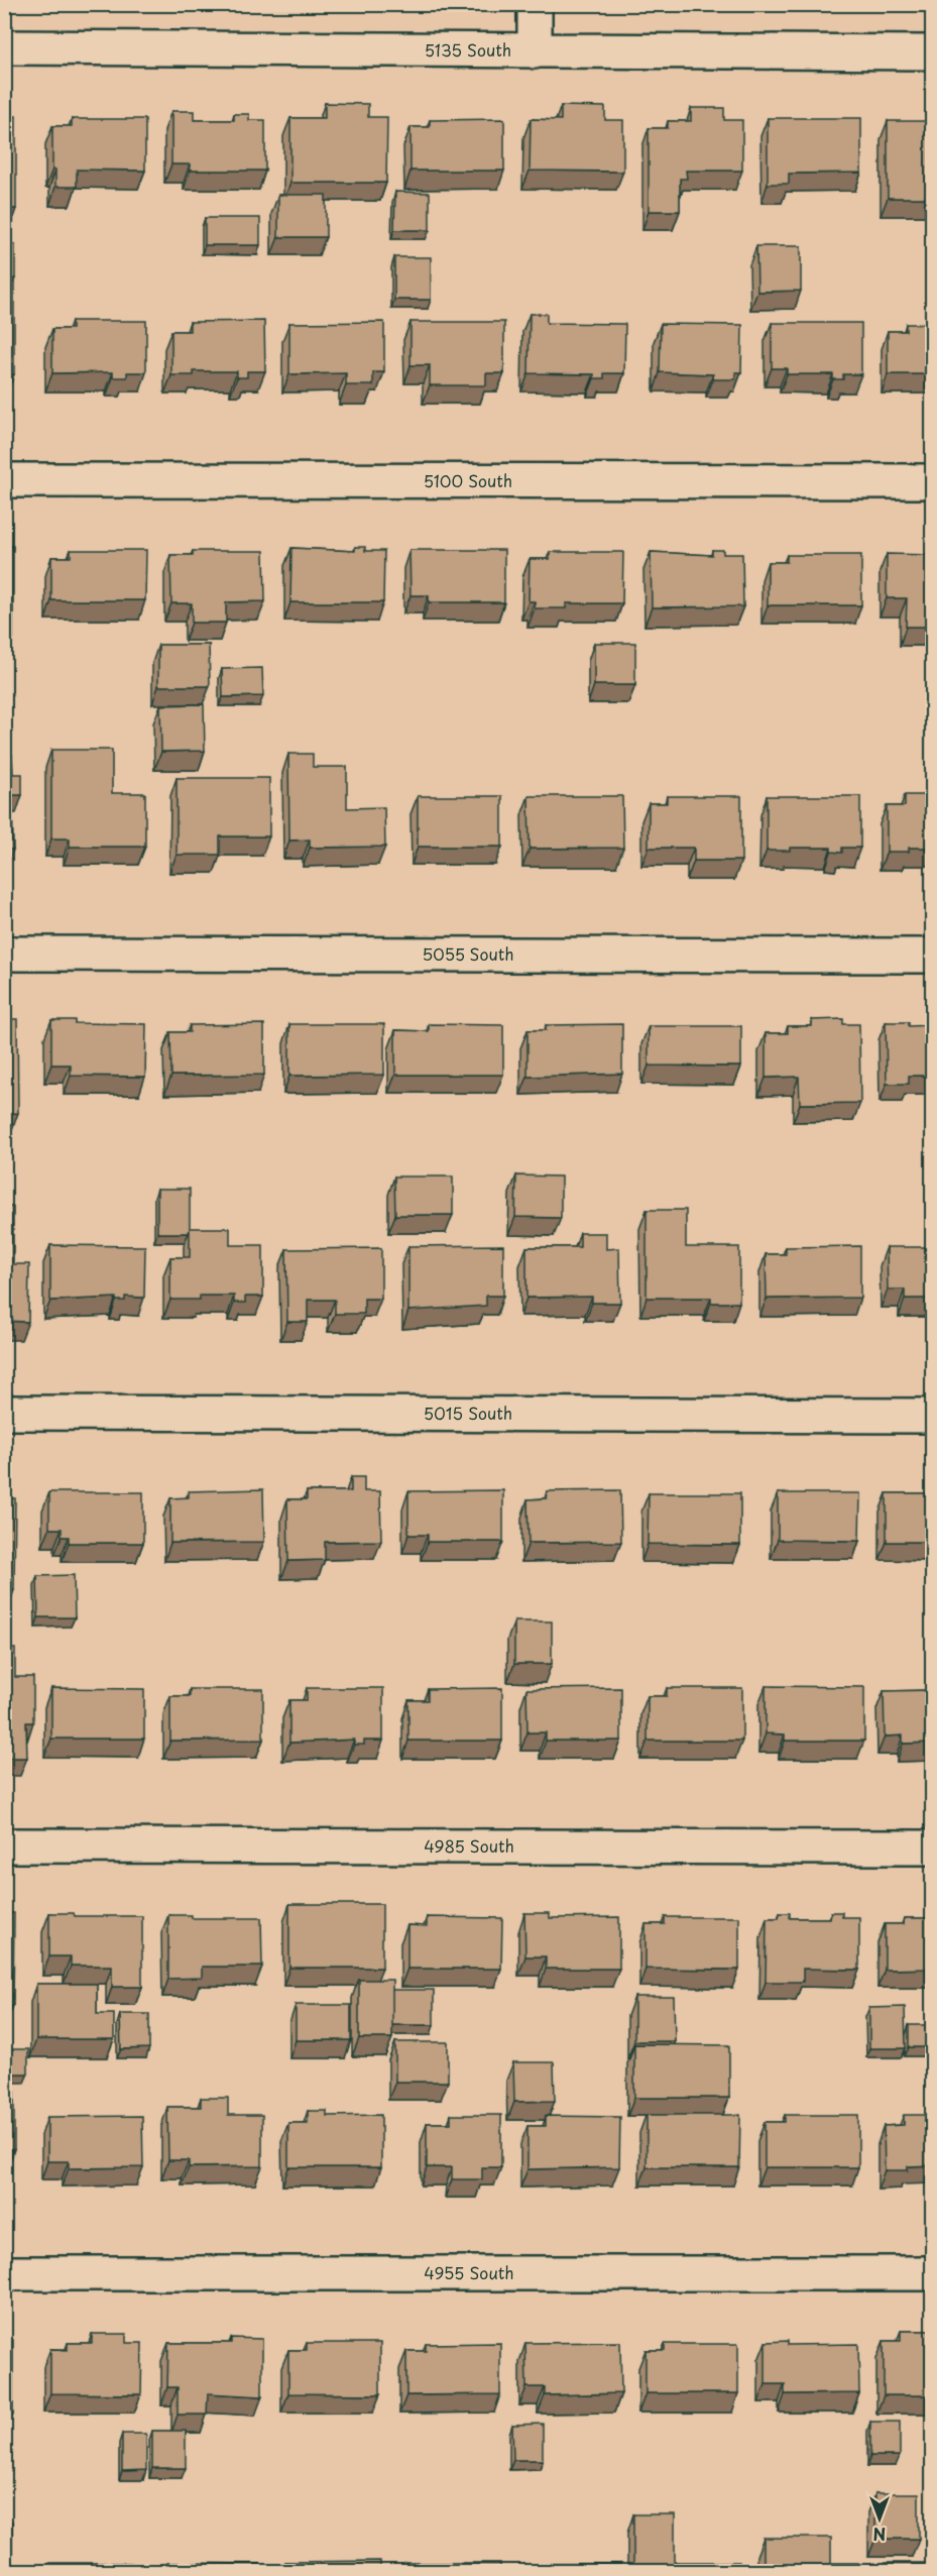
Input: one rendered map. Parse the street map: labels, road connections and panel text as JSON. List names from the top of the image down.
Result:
{
  "streets": {
    "street": [
      "5135 South",
      "5100 South",
      "5055 South",
      "5015 South",
      "4985 South",
      "4955 South"
    ]
  },
  "north": "bottom"
}
